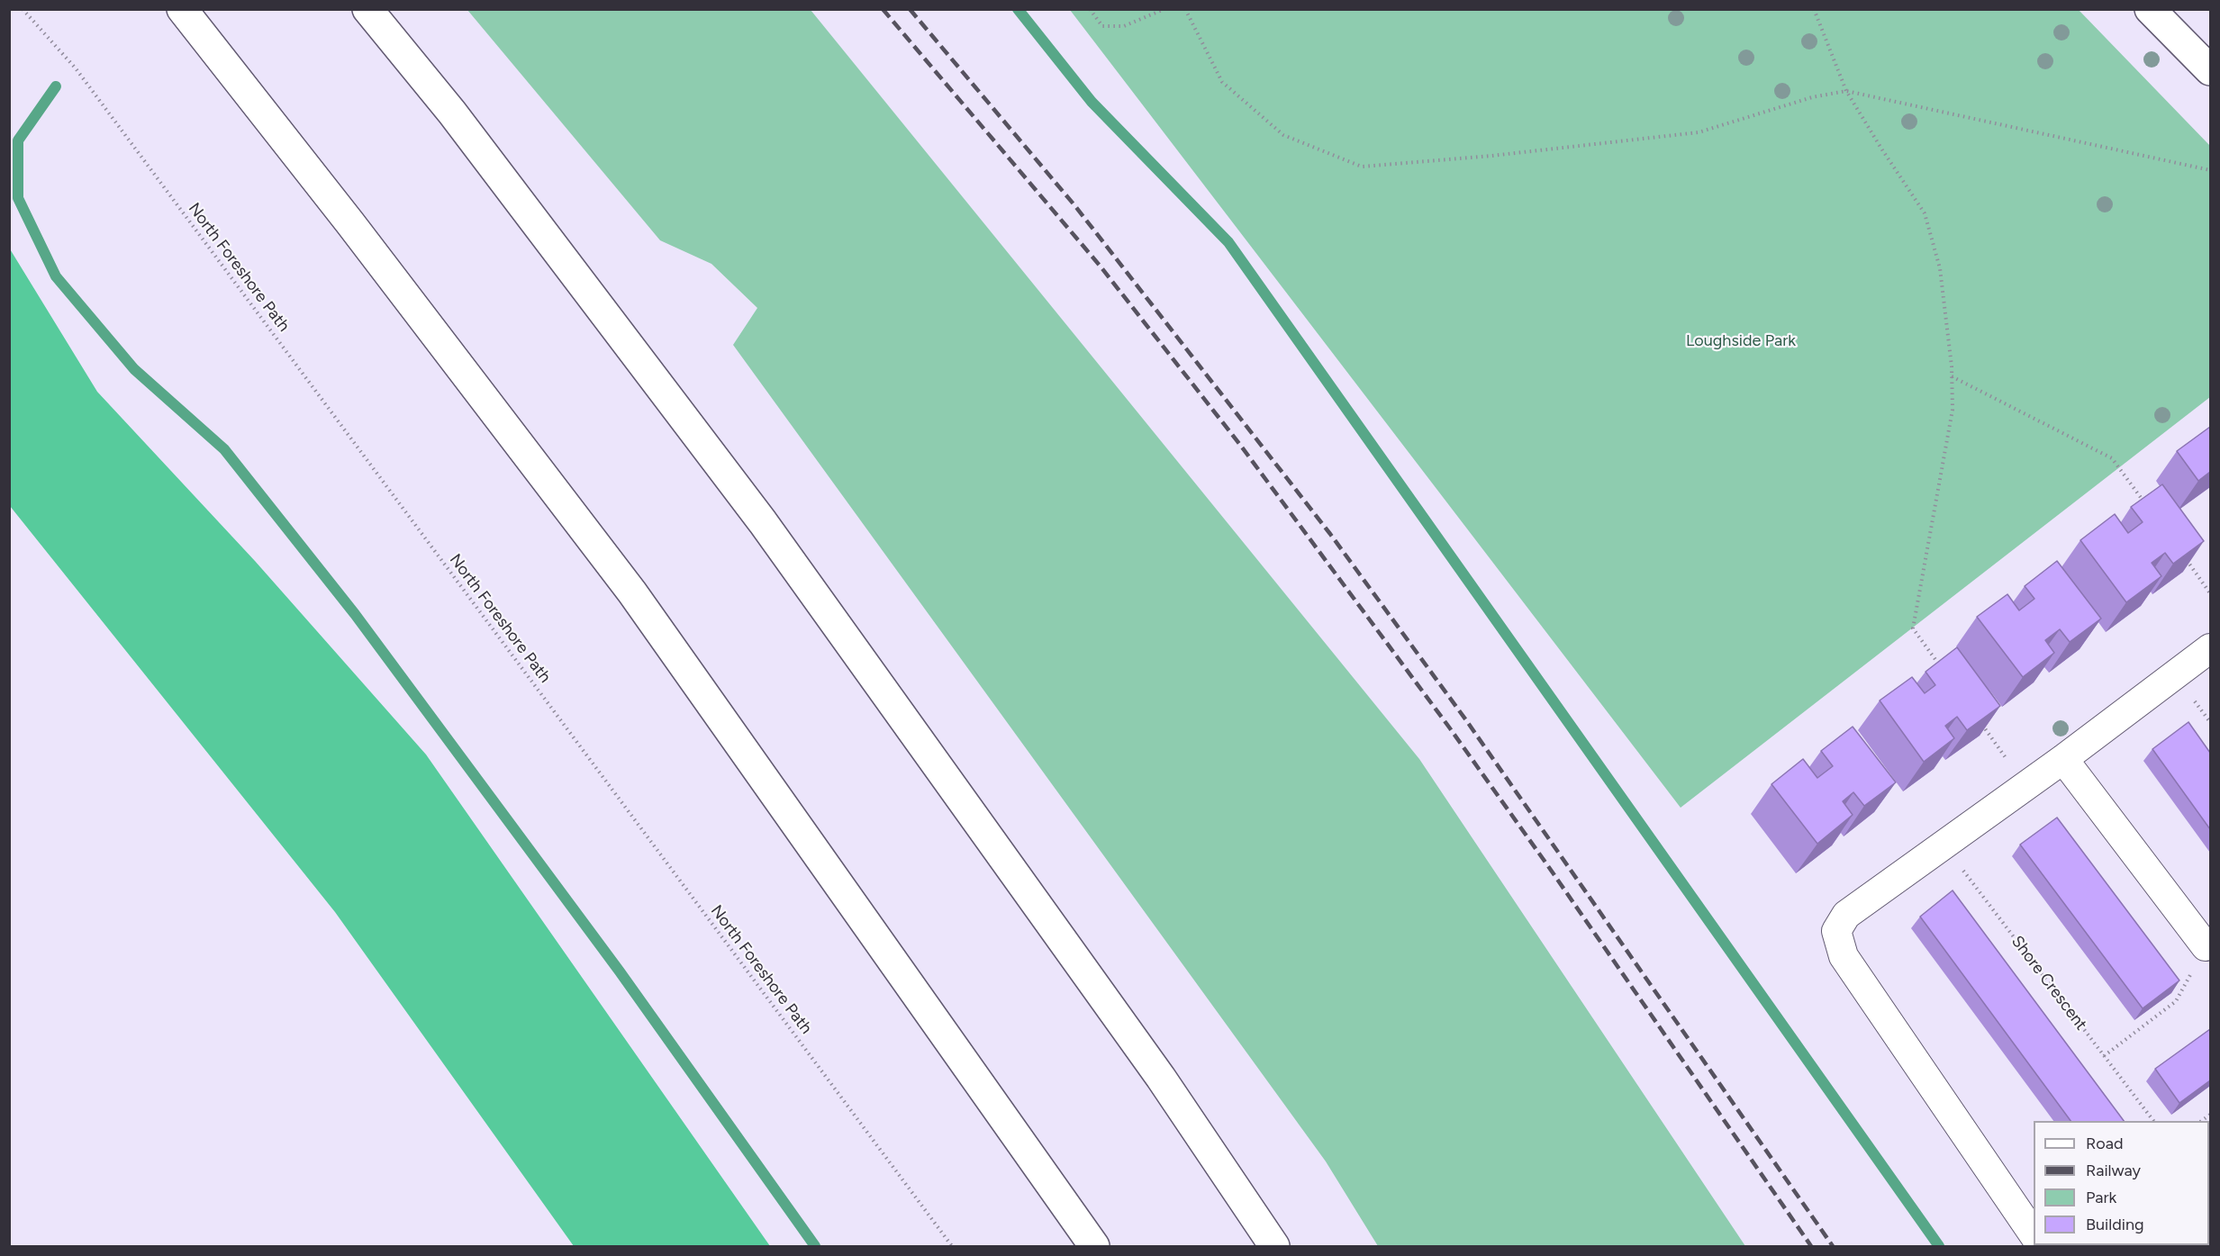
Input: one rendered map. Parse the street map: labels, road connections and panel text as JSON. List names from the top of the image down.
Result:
{
  "streets": {
    "path": ["North Foreshore Path", "Shore Crescent"]
  },
  "parks": ["Loughside Park"],
  "legend": [
    "Road",
    "Railway",
    "Park",
    "Building"
  ]
}
